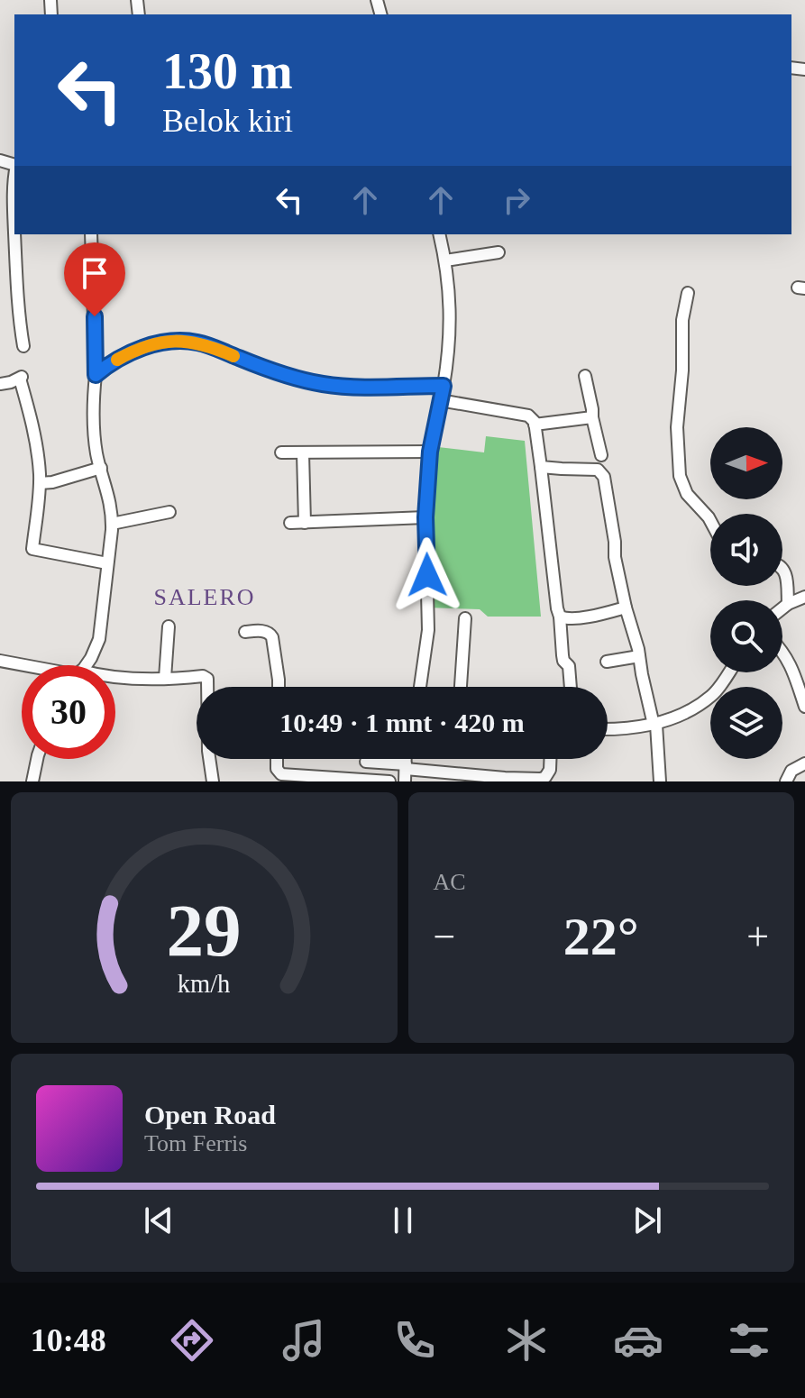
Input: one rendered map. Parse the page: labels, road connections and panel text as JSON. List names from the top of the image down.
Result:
{
  "districts": ["SALERO"],
  "north": "right",
  "page": {
    "turn": ["130 m", "Belok kiri"],
    "limit": "30",
    "trip": "10:49 · 1 mnt · 420 m",
    "tile": "AC",
    "heat": ["−", "22°", "+"],
    "song": ["Open Road", "Tom Ferris"],
    "tabs": "10:48",
    "gauge": ["29", "km/h"]
  }
}
